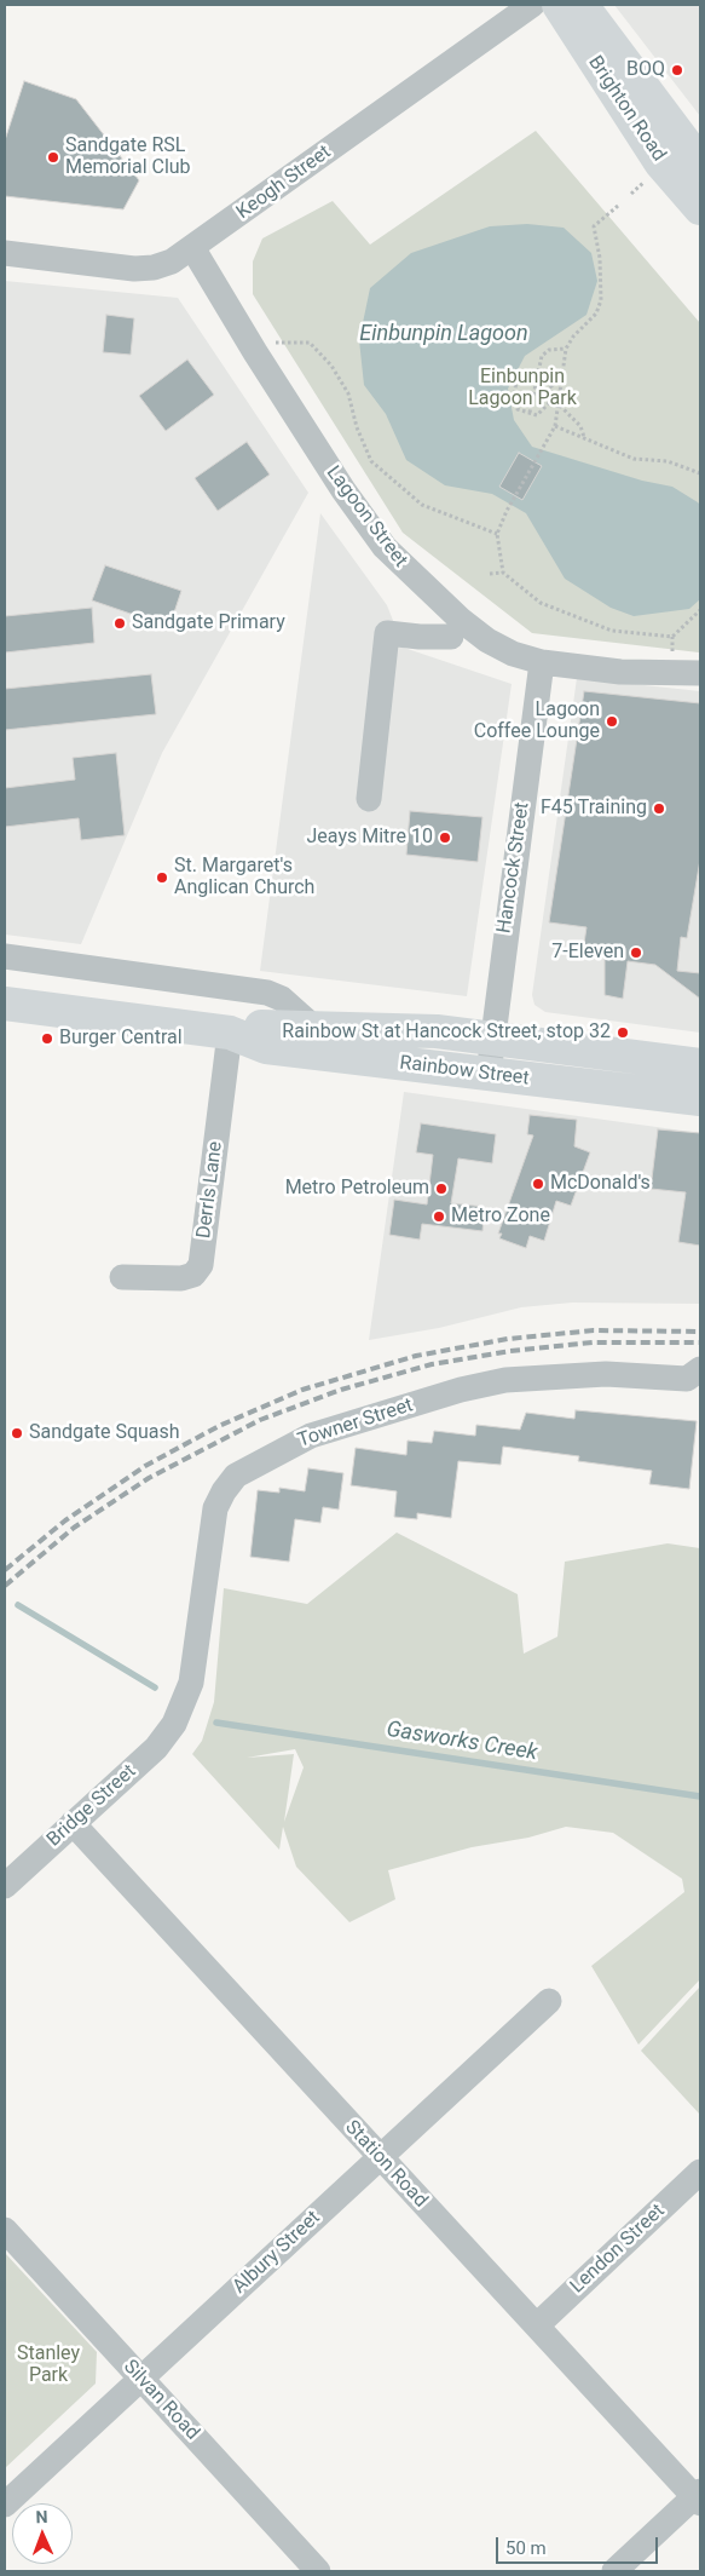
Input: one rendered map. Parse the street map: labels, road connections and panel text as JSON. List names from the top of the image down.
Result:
{
  "streets": {
    "main road": ["Brighton Road", "Rainbow Street"],
    "street": [
      "Keogh Street",
      "Lagoon Street",
      "Hancock Street",
      "Derrls Lane",
      "Towner Street",
      "Bridge Street",
      "Station Road",
      "Lendon Street",
      "Albury Street",
      "Silvan Road"
    ]
  },
  "crossings": [
    ["Keogh Street", "Lagoon Street"],
    ["Lagoon Street", "Hancock Street"],
    ["Hancock Street", "Rainbow Street"],
    ["Rainbow Street", "Derrls Lane"],
    ["Towner Street", "Bridge Street"],
    ["Bridge Street", "Station Road"],
    ["Station Road", "Lendon Street"],
    ["Station Road", "Albury Street"],
    ["Albury Street", "Silvan Road"]
  ],
  "water": ["Einbunpin Lagoon", "Gasworks Creek"],
  "parks": ["Einbunpin Lagoon Park", "Stanley Park"],
  "places": [
    "BOQ",
    "Sandgate RSL Memorial Club",
    "Sandgate Primary",
    "Lagoon Coffee Lounge",
    "F45 Training",
    "Jeays Mitre 10",
    "St. Margaret's Anglican Church",
    "7-Eleven",
    "Rainbow St at Hancock Street, stop 32",
    "Burger Central",
    "McDonald's",
    "Metro Petroleum",
    "Metro Zone",
    "Sandgate Squash"
  ],
  "scale_bar": "50 m",
  "north": "top"
}
